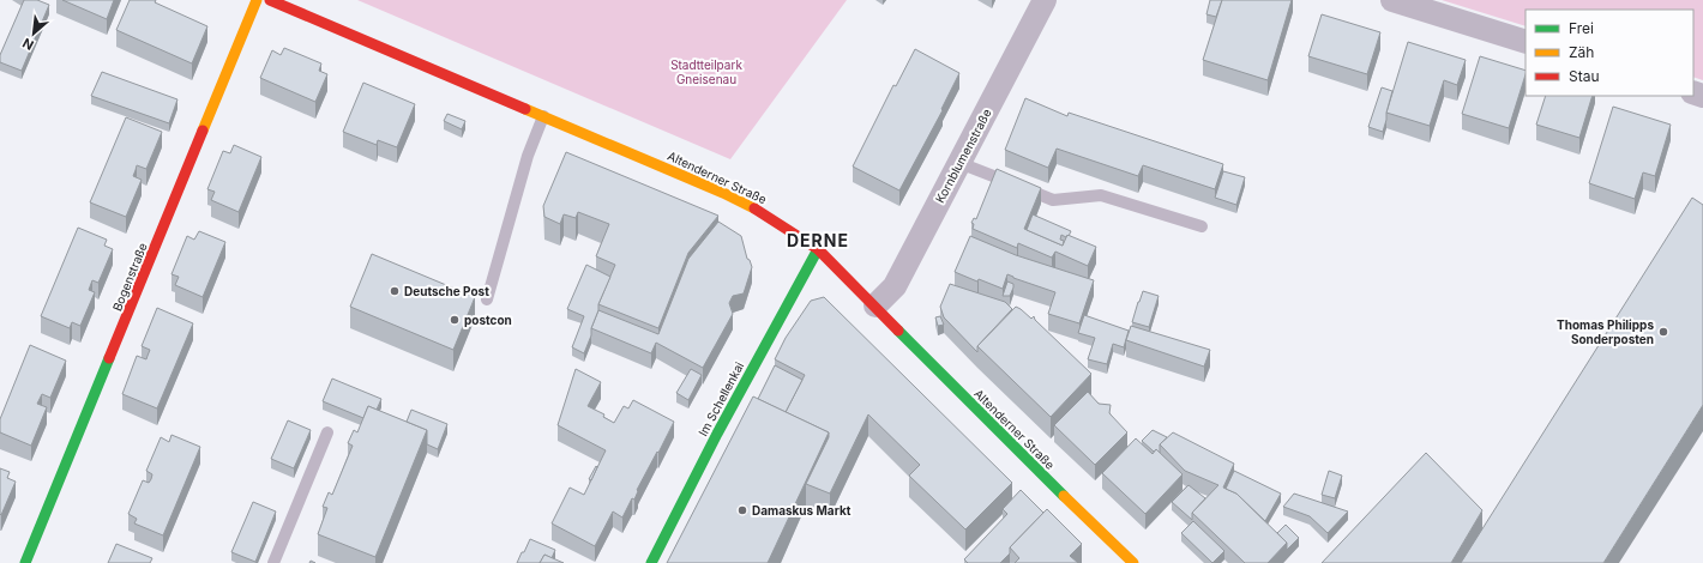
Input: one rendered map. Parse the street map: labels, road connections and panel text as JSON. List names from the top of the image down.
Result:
{
  "streets": {
    "main road": ["Altenderner Straße", "Bogenstraße", "Im Schellenkai"],
    "street": ["Kornblumenstraße"]
  },
  "crossings": [
    ["Kornblumenstraße", "Altenderner Straße"],
    ["Altenderner Straße", "Im Schellenkai"]
  ],
  "districts": ["DERNE"],
  "parks": ["Stadtteilpark Gneisenau"],
  "places": [
    "Deutsche Post",
    "postcon",
    "Thomas Philipps Sonderposten",
    "Damaskus Markt"
  ],
  "legend": ["Frei", "Zäh", "Stau"],
  "north": "bottom left"
}
